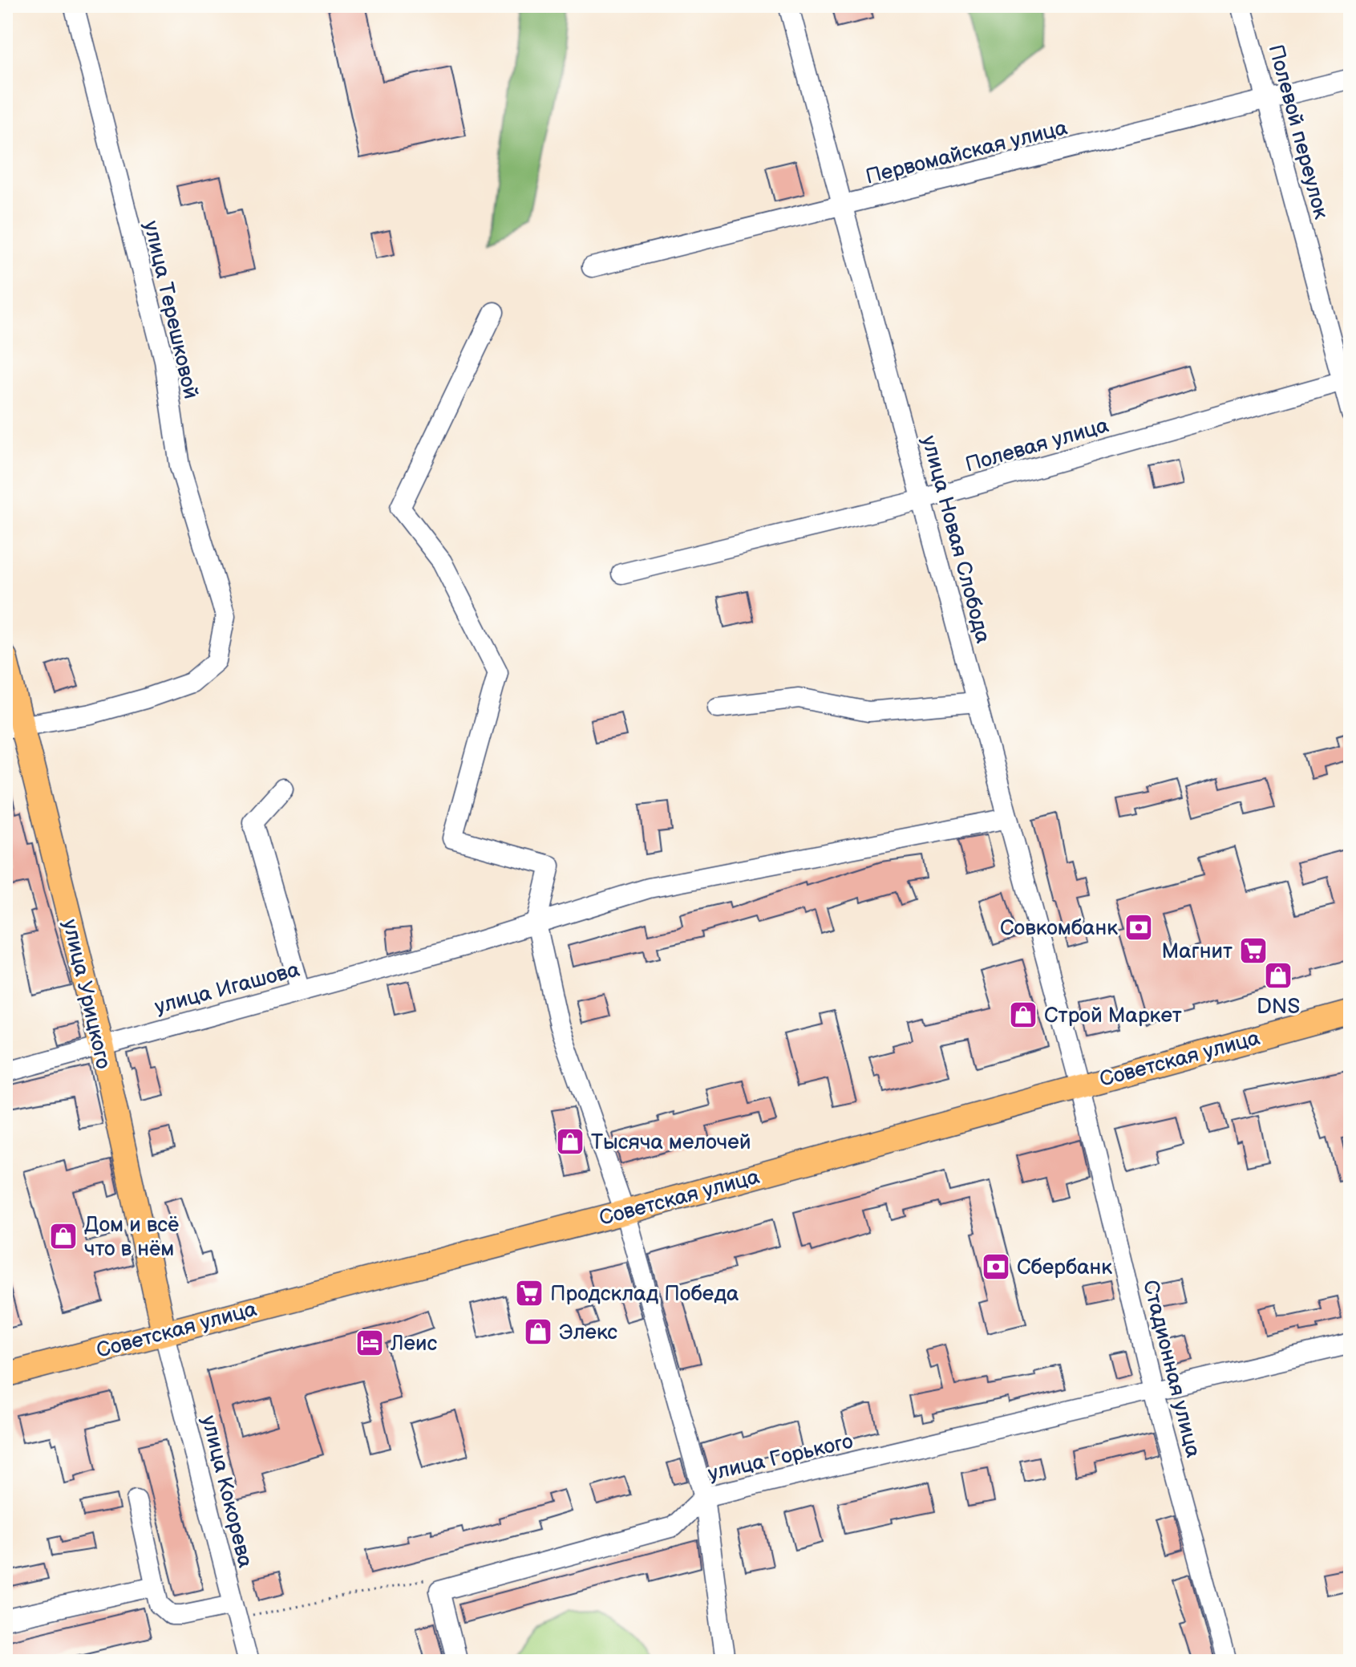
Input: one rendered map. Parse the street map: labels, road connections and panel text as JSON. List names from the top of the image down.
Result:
{
  "streets": {
    "main road": ["улица Урицкого", "Советская улица"],
    "street": [
      "Полевой переулок",
      "Первомайская улица",
      "улица Терешковой",
      "Полевая улица",
      "улица Новая Слобода",
      "улица Игашова",
      "Стадионная улица",
      "улица Горького",
      "улица Кокорева"
    ]
  },
  "crossings": [
    ["Полевой переулок", "Первомайская улица"],
    ["Полевой переулок", "Полевая улица"],
    ["Первомайская улица", "улица Новая Слобода"],
    ["улица Терешковой", "улица Урицкого"],
    ["Полевая улица", "улица Новая Слобода"],
    ["улица Новая Слобода", "улица Игашова"],
    ["улица Новая Слобода", "Советская улица"],
    ["улица Новая Слобода", "Стадионная улица"],
    ["улица Игашова", "улица Урицкого"],
    ["улица Урицкого", "Советская улица"],
    ["улица Урицкого", "улица Кокорева"],
    ["Советская улица", "Стадионная улица"],
    ["Советская улица", "улица Кокорева"],
    ["Стадионная улица", "улица Горького"]
  ],
  "places": {
    "bank": ["Совкомбанк", "Сбербанк"],
    "supermarket": ["Магнит", "Продсклад Победа"],
    "shop": [
      "DNS",
      "Строй Маркет",
      "Тысяча мелочей",
      "Дом и всё что в нём",
      "Элекс"
    ],
    "hotel": ["Леис"]
  }
}
